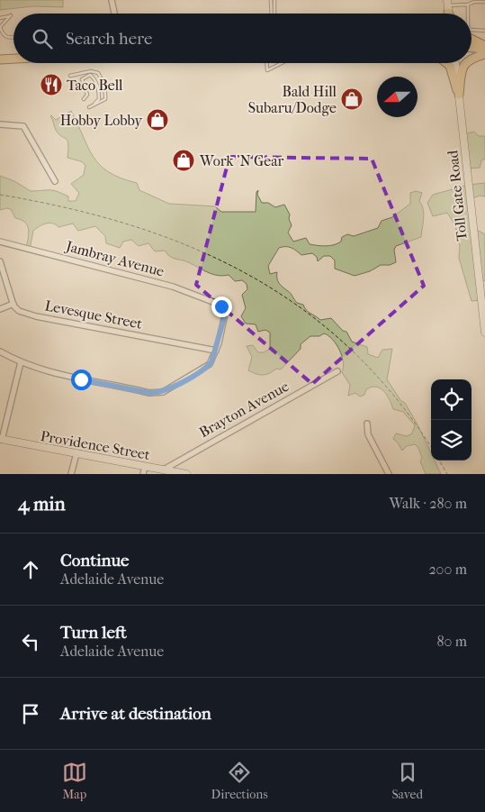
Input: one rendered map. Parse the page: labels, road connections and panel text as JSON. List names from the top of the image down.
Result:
{
  "streets": {
    "main road": ["Toll Gate Road", "Providence Street"],
    "street": ["Jambray Avenue", "Levesque Street", "Brayton Avenue"]
  },
  "crossings": [
    ["Jambray Avenue", "Levesque Street"],
    ["Brayton Avenue", "Providence Street"]
  ],
  "places": {
    "restaurant": ["Taco Bell"],
    "shop": ["Bald Hill Subaru/Dodge", "Hobby Lobby", "Work 'N Gear"]
  },
  "north": "left",
  "page": {
    "search": "Search here",
    "heading": ["4 min", "Walk · 280 m"],
    "list": [
      ["Continue", "Adelaide Avenue", "200 m"],
      ["Turn left", "Adelaide Avenue", "80 m"],
      "Arrive at destination"
    ],
    "nav": ["Map", "Directions", "Saved"]
  }
}
